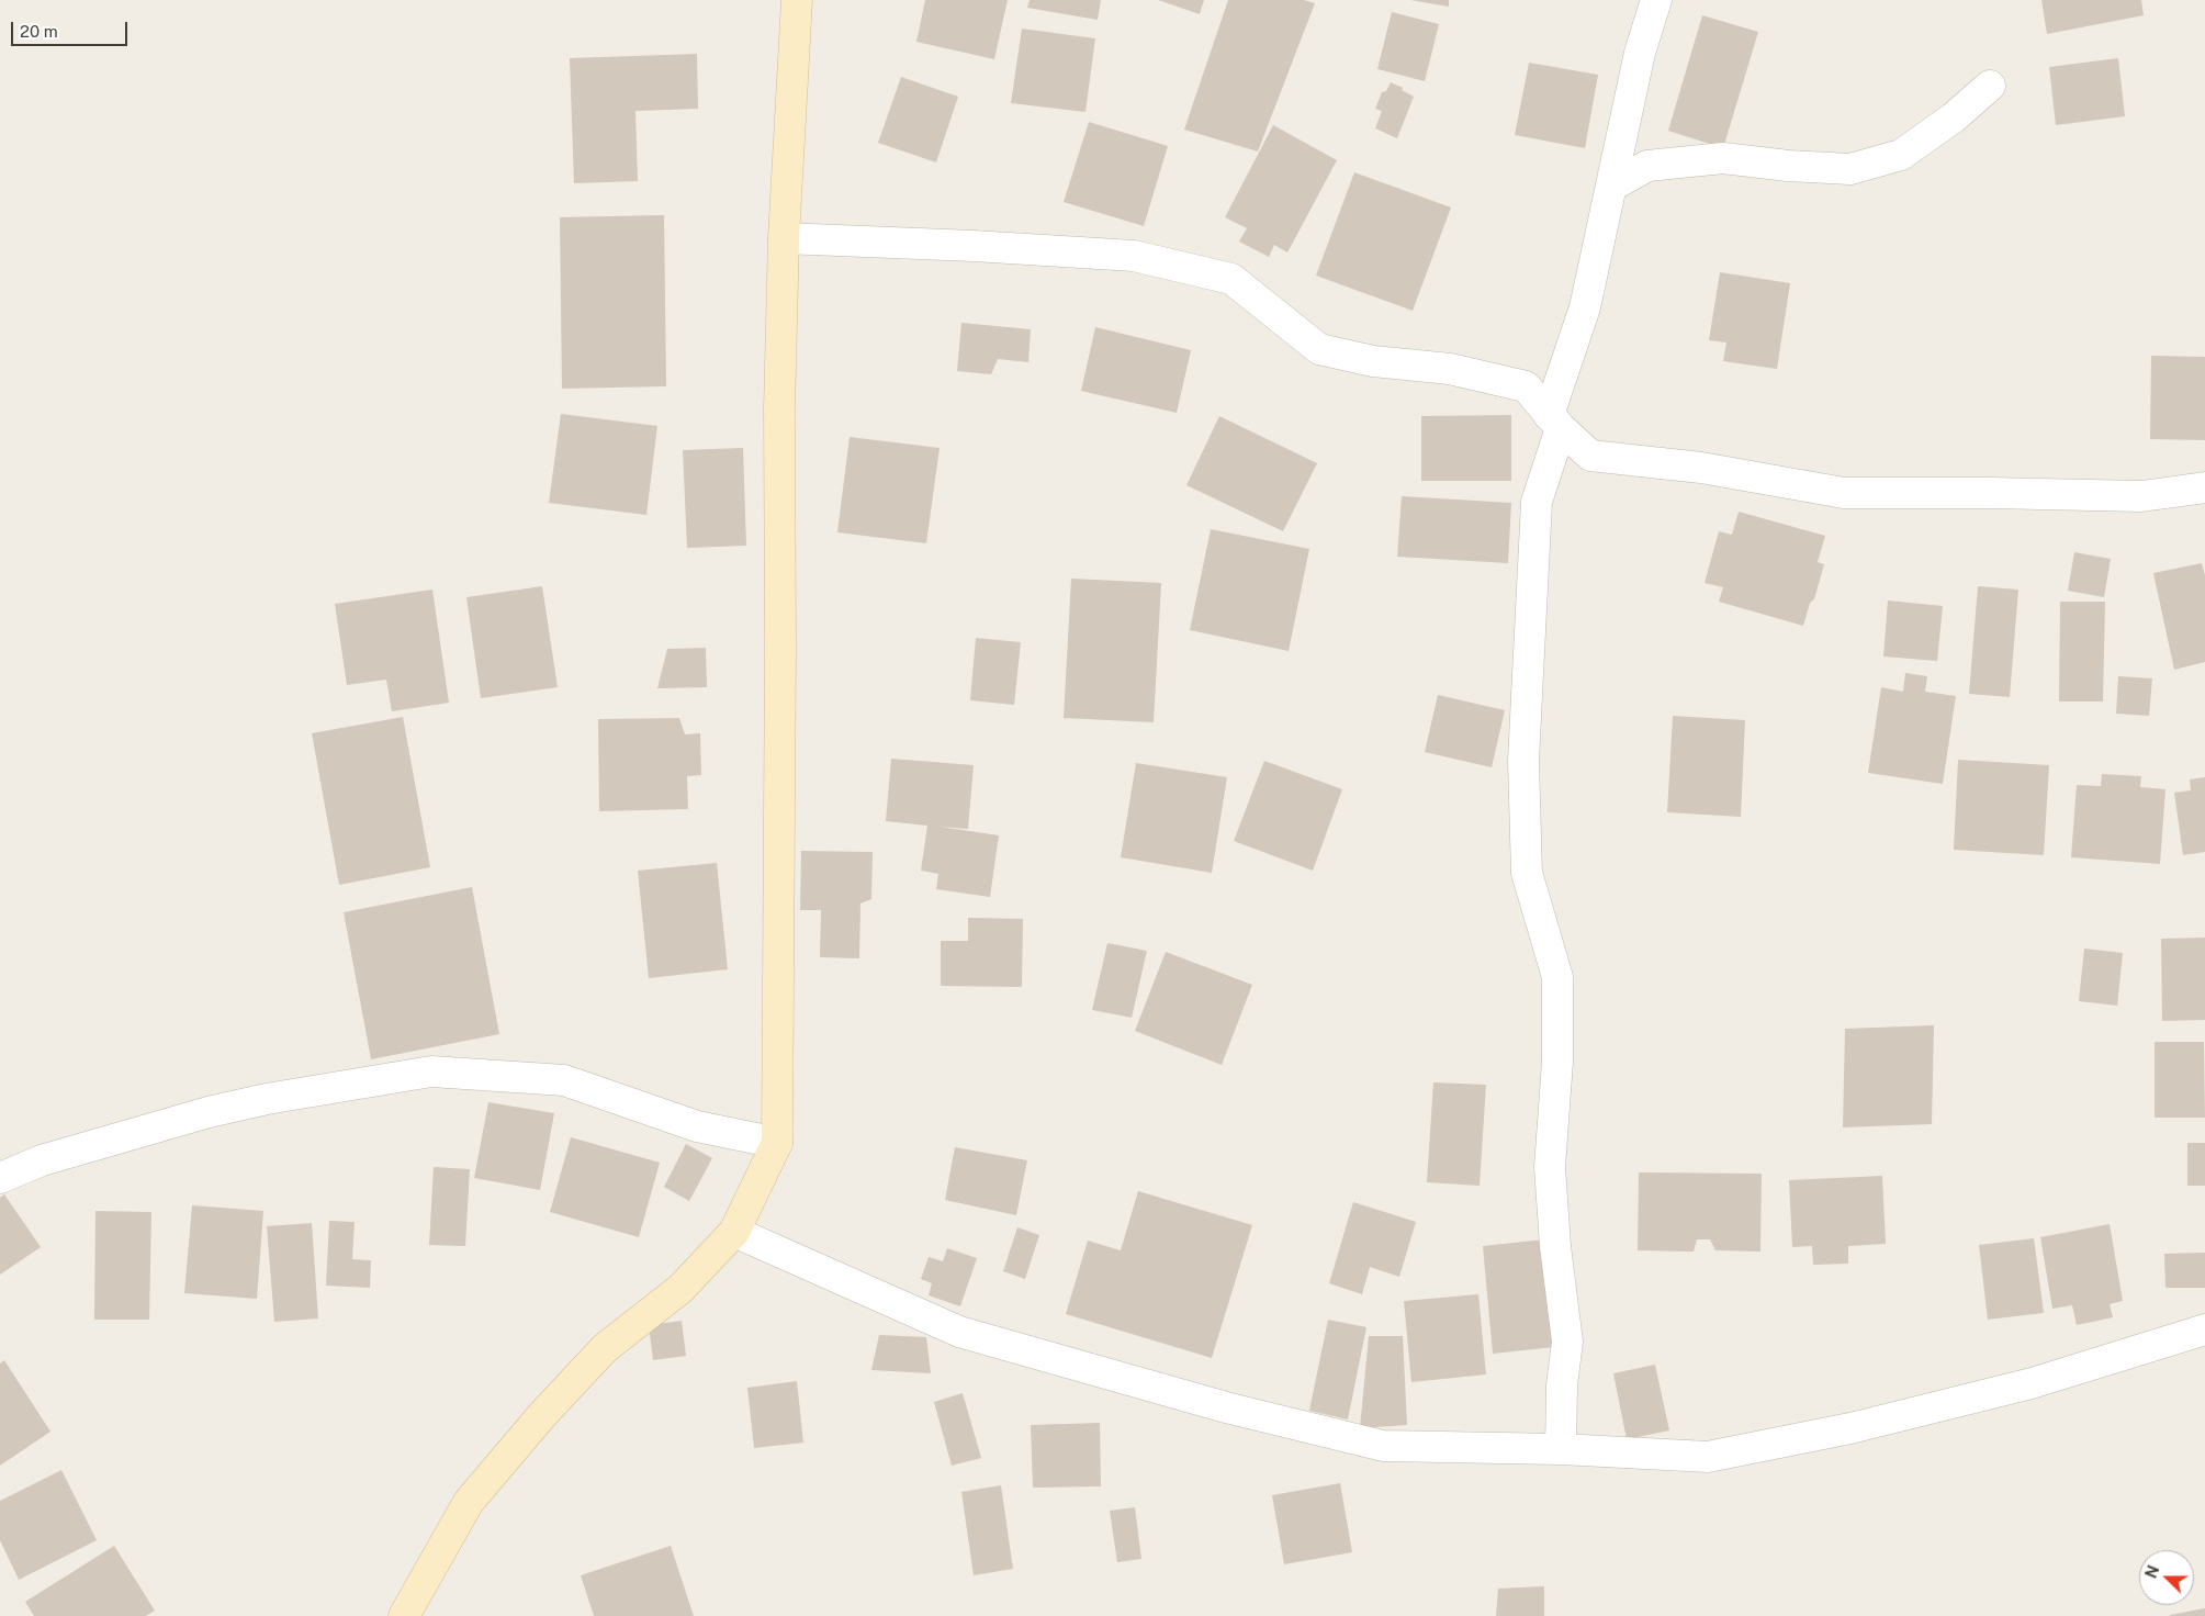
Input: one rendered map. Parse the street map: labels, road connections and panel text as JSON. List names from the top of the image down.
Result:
{
  "scale_bar": "20 m",
  "north": "left"
}
